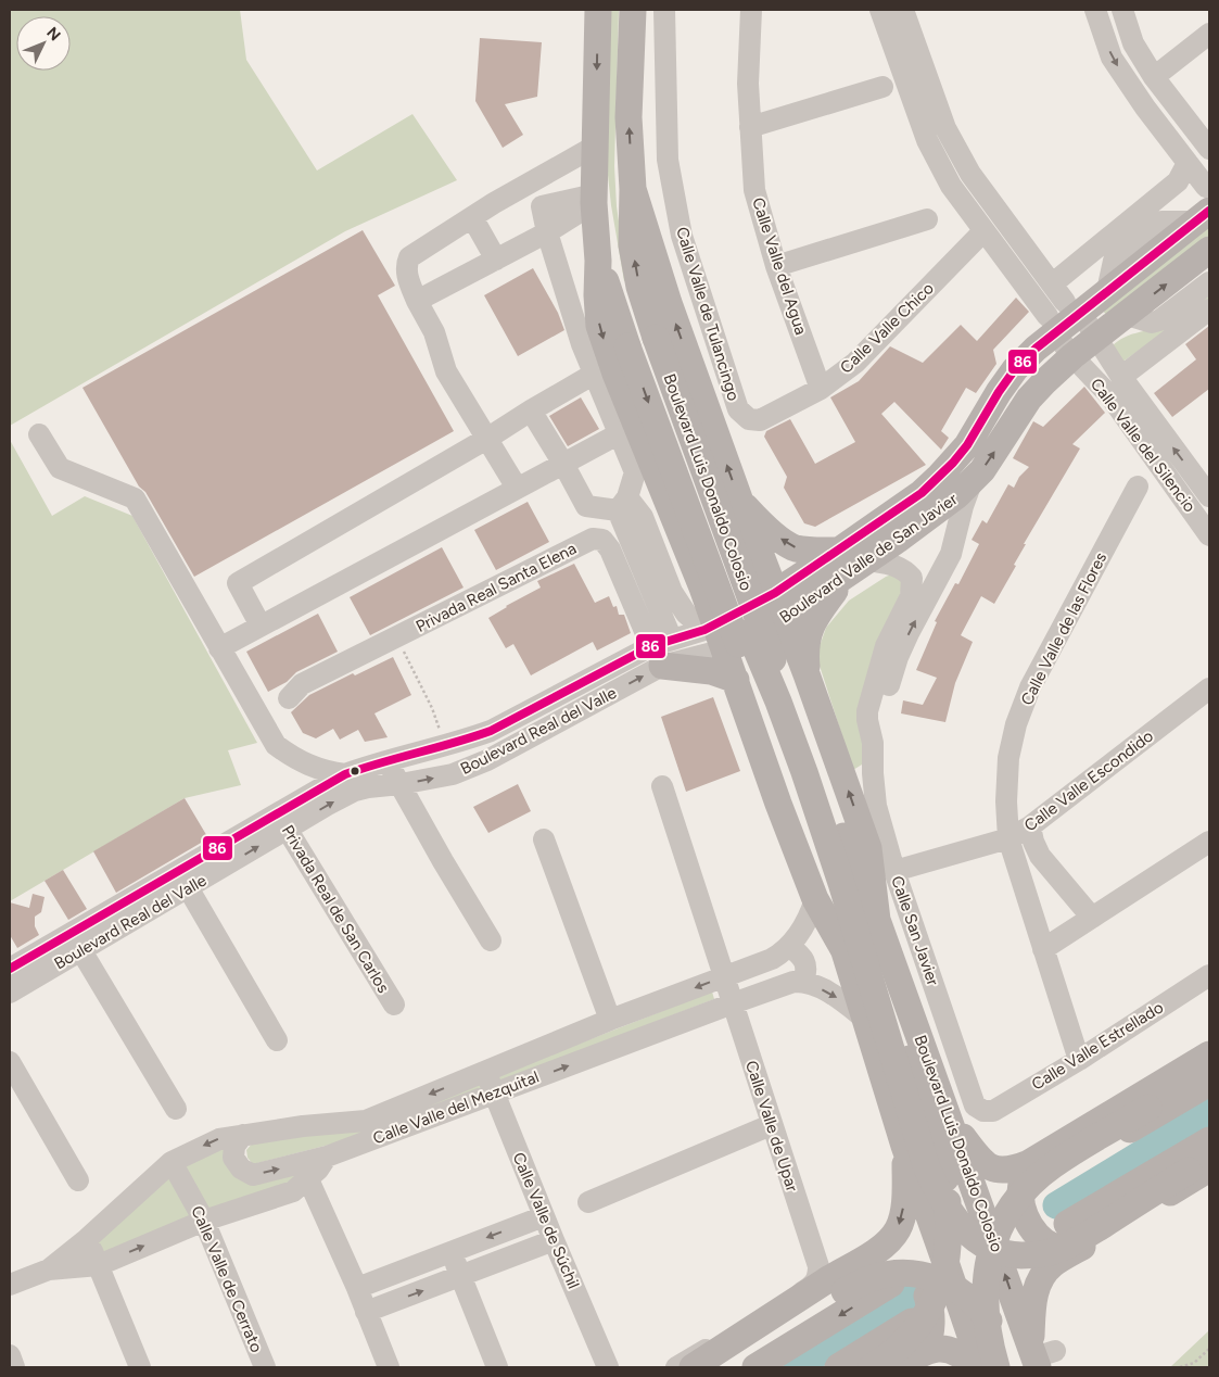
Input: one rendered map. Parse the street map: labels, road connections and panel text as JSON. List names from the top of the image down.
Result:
{
  "streets": {
    "main road": ["Boulevard Luis Donaldo Colosio", "Boulevard Valle de San Javier"],
    "street": [
      "Calle Valle del Agua",
      "Calle Valle de Tulancingo",
      "Calle Valle Chico",
      "Calle Valle del Silencio",
      "Privada Real Santa Elena",
      "Calle Valle de las Flores",
      "Boulevard Real del Valle",
      "Calle Valle Escondido",
      "Privada Real de San Carlos",
      "Calle San Javier",
      "Calle Valle Estrellado",
      "Calle Valle del Mezquital",
      "Calle Valle de Upar",
      "Calle Valle de Súchil",
      "Calle Valle de Cerrato"
    ]
  },
  "crossings": [
    ["Calle Valle del Agua", "Calle Valle Chico"],
    ["Calle Valle de Tulancingo", "Calle Valle Chico"],
    ["Calle Valle Chico", "Calle Valle del Silencio"],
    ["Calle Valle del Silencio", "Boulevard Valle de San Javier"],
    ["Boulevard Luis Donaldo Colosio", "Boulevard Valle de San Javier"],
    ["Boulevard Luis Donaldo Colosio", "Boulevard Real del Valle"],
    ["Boulevard Luis Donaldo Colosio", "Calle Valle del Mezquital"],
    ["Boulevard Valle de San Javier", "Boulevard Real del Valle"],
    ["Boulevard Valle de San Javier", "Calle San Javier"],
    ["Privada Real Santa Elena", "Boulevard Real del Valle"],
    ["Calle Valle de las Flores", "Calle Valle Escondido"],
    ["Calle Valle de las Flores", "Calle Valle Estrellado"],
    ["Boulevard Real del Valle", "Privada Real de San Carlos"],
    ["Calle Valle Escondido", "Calle San Javier"],
    ["Calle San Javier", "Calle Valle Estrellado"],
    ["Calle Valle del Mezquital", "Calle Valle de Upar"],
    ["Calle Valle del Mezquital", "Calle Valle de Súchil"],
    ["Calle Valle del Mezquital", "Calle Valle de Cerrato"]
  ],
  "lines": ["transit line 86"],
  "north": "top right"
}
